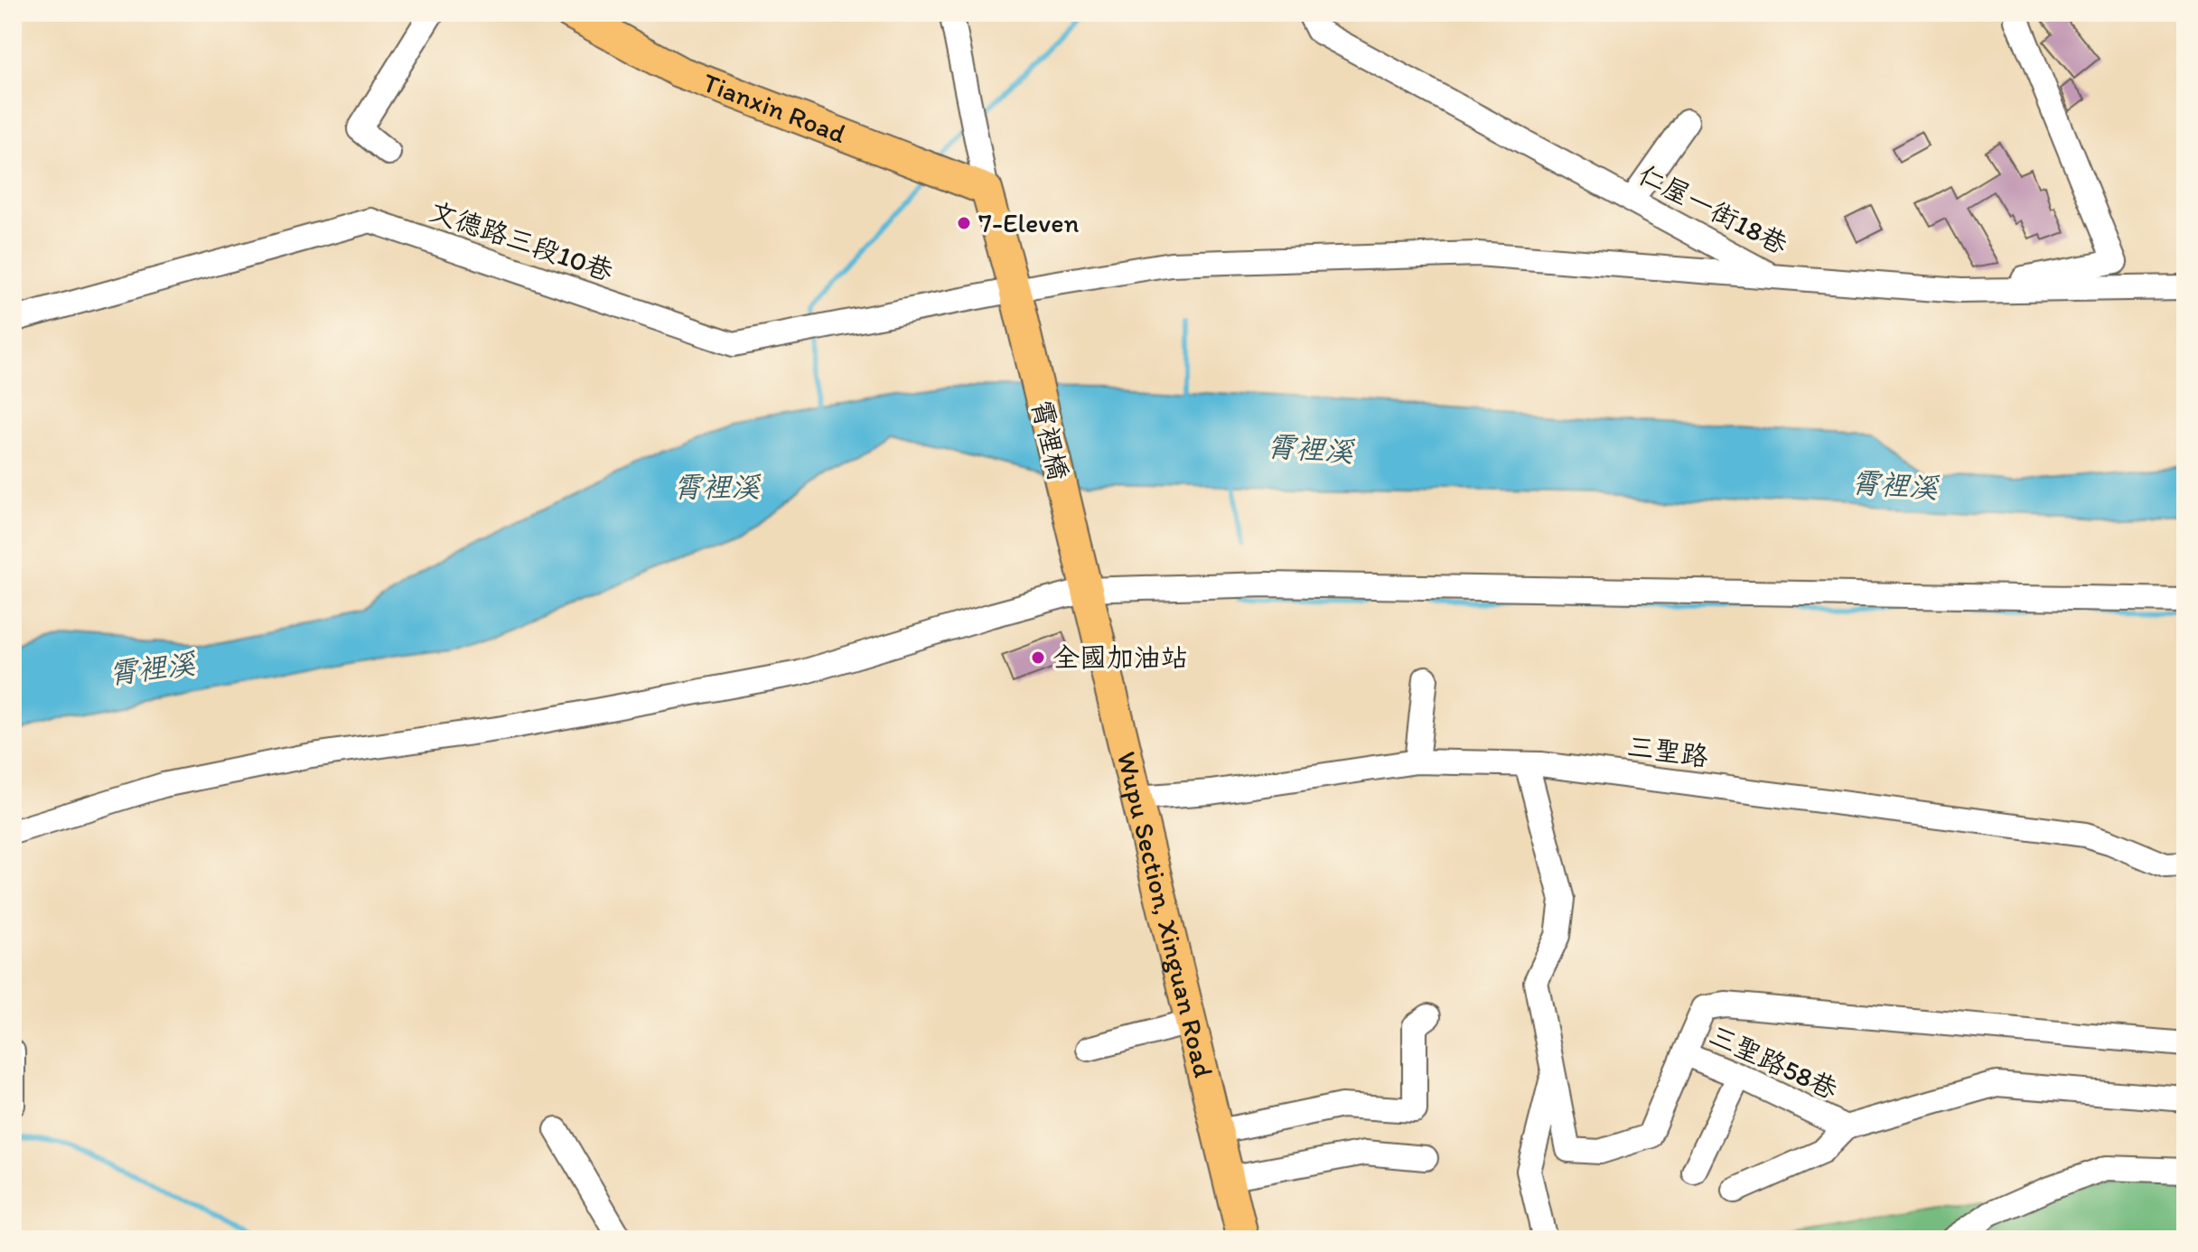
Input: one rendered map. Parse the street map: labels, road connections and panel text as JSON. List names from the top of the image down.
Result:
{
  "streets": {
    "main road": ["Tianxin Road", "霄裡橋", "Wupu Section, Xinguan Road"],
    "street": [
      "仁屋一街18巷",
      "文德路三段10巷",
      "三聖路",
      "三聖路58巷"
    ]
  },
  "crossings": [
    ["Tianxin Road", "霄裡橋"],
    ["仁屋一街18巷", "文德路三段10巷"],
    ["文德路三段10巷", "霄裡橋"],
    ["霄裡橋", "Wupu Section, Xinguan Road"],
    ["三聖路", "Wupu Section, Xinguan Road"],
    ["三聖路", "三聖路58巷"]
  ],
  "water": ["霄裡溪"],
  "places": ["7-Eleven", "全國加油站"]
}
